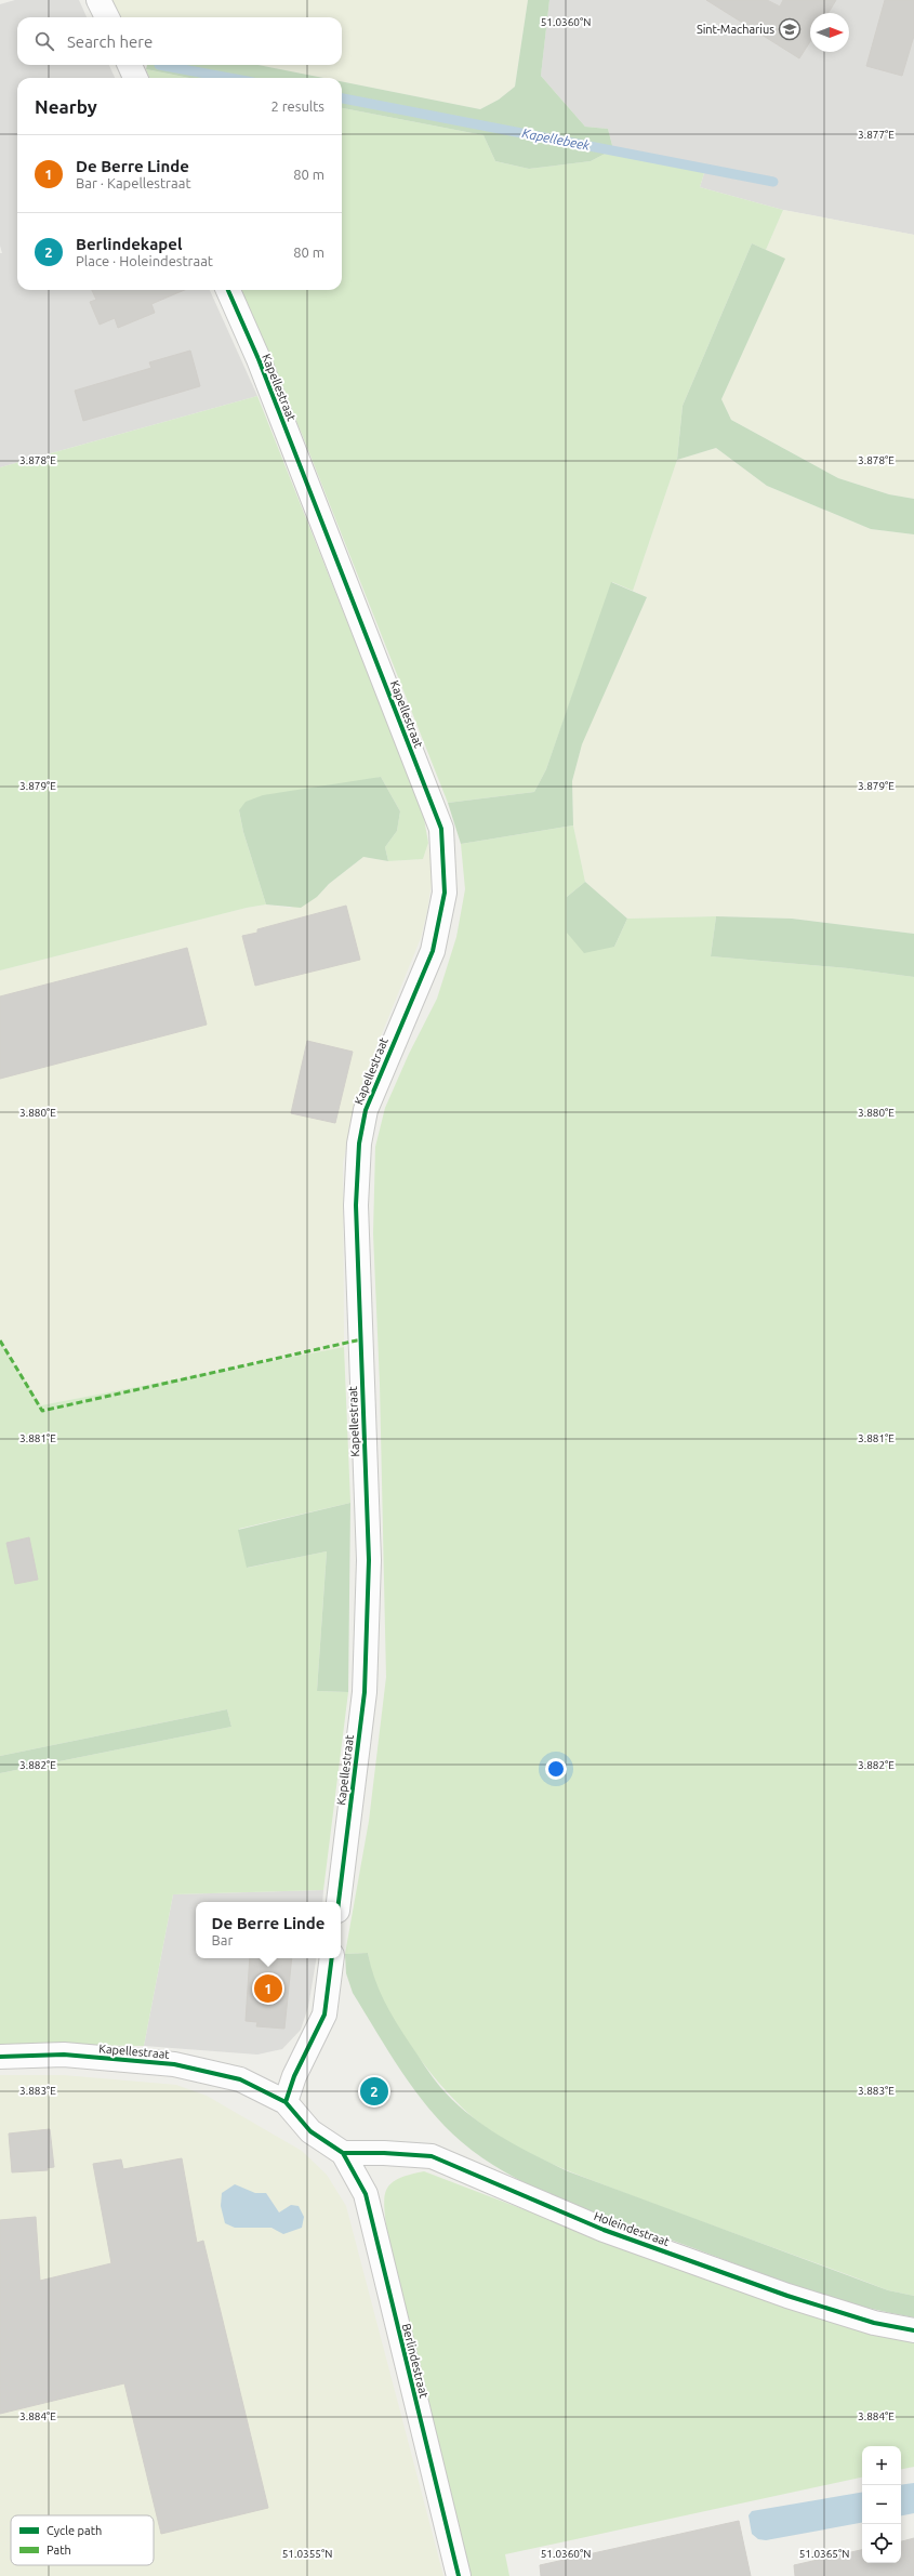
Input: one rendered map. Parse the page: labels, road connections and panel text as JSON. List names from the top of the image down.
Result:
{
  "streets": {
    "street": ["Kapellestraat", "Holeindestraat", "Berlindestraat"]
  },
  "crossings": [
    ["Kapellestraat", "Holeindestraat"],
    ["Kapellestraat", "Berlindestraat"],
    ["Holeindestraat", "Berlindestraat"]
  ],
  "water": ["Kapellebeek"],
  "places": {
    "school or university": ["Sint-Macharius"]
  },
  "legend": ["Cycle path", "Path"],
  "north": "right",
  "page": {
    "search": "Search here",
    "heading": ["Nearby", "2 results"],
    "list": [
      {
        "mark": "1",
        "name": "De Berre Linde",
        "note": "Bar · Kapellestraat",
        "value": "80 m"
      },
      {
        "mark": "2",
        "name": "Berlindekapel",
        "note": "Place · Holeindestraat",
        "value": "80 m"
      }
    ],
    "popup": ["De Berre Linde", "Bar"],
    "pins": ["1", "2"],
    "map_buttons": ["+", "−"]
  },
  "coordinates": [
    "51.0360°N",
    "3.877°E",
    "3.878°E",
    "3.879°E",
    "3.880°E",
    "3.881°E",
    "3.882°E",
    "3.883°E",
    "3.884°E",
    "51.0355°N",
    "51.0365°N"
  ]
}
